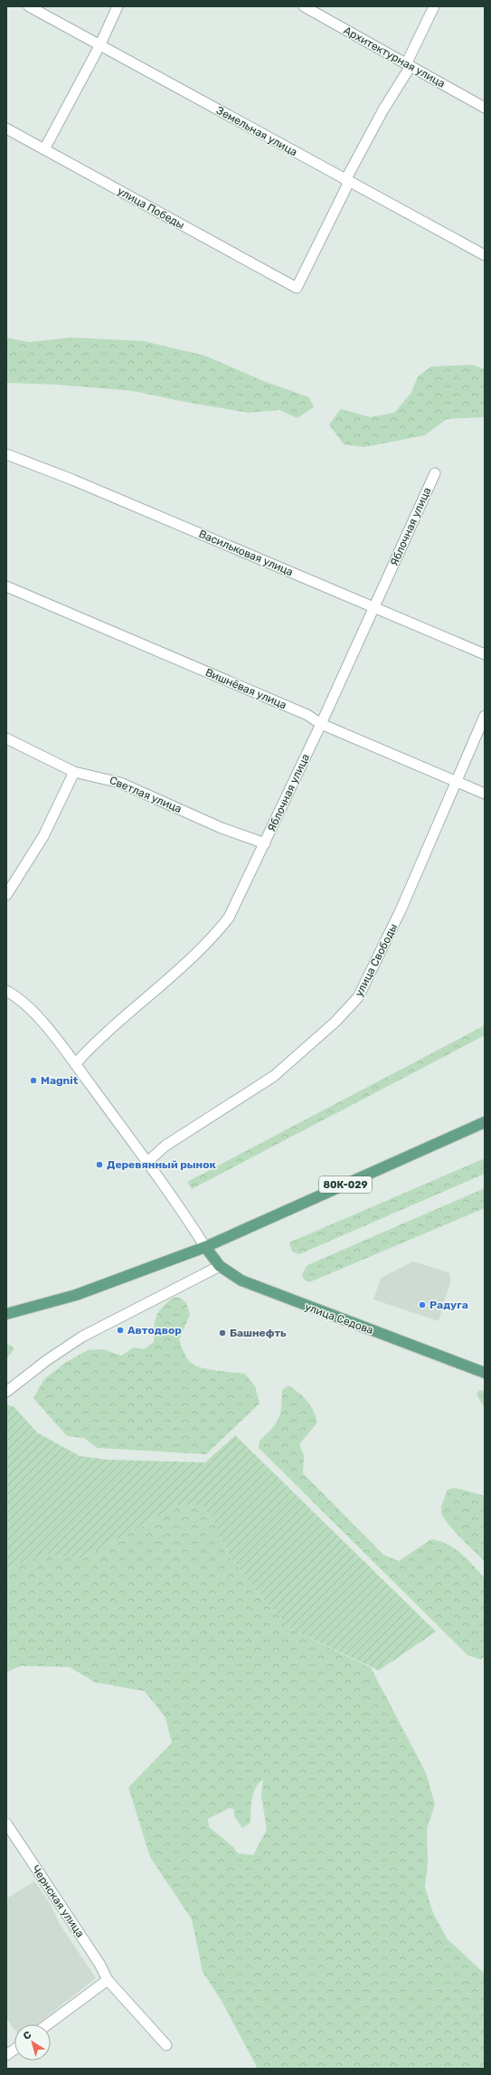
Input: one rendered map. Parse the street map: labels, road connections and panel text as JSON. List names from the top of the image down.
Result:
{
  "streets": {
    "main road": ["80К-029", "улица Седова"],
    "street": [
      "Архитектурная улица",
      "Земельная улица",
      "улица Победы",
      "Яблочная улица",
      "Васильковая улица",
      "Вишнёвая улица",
      "Светлая улица",
      "улица Свободы",
      "Чернская улица"
    ]
  },
  "crossings": [
    ["Земельная улица", "улица Победы"],
    ["Яблочная улица", "Васильковая улица"],
    ["Яблочная улица", "Вишнёвая улица"],
    ["Яблочная улица", "Светлая улица"],
    ["Вишнёвая улица", "улица Свободы"],
    ["80К-029", "улица Седова"]
  ],
  "places": [
    "Magnit",
    "Деревянный рынок",
    "Радуга",
    "Автодвор",
    "Башнефть"
  ],
  "north": "top left"
}
